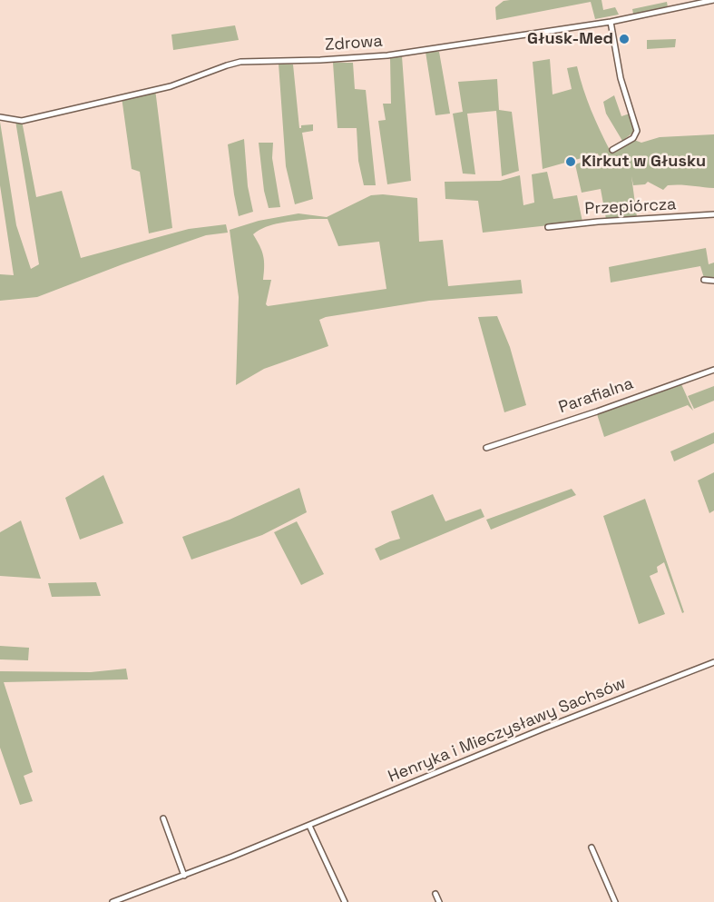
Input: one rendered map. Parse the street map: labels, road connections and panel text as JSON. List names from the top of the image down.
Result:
{
  "streets": {
    "street": [
      "Zdrowa",
      "Przepiórcza",
      "Parafialna",
      "Henryka i Mieczysławy Sachsów"
    ]
  },
  "places": ["Głusk-Med", "Kirkut w Głusku"]
}
